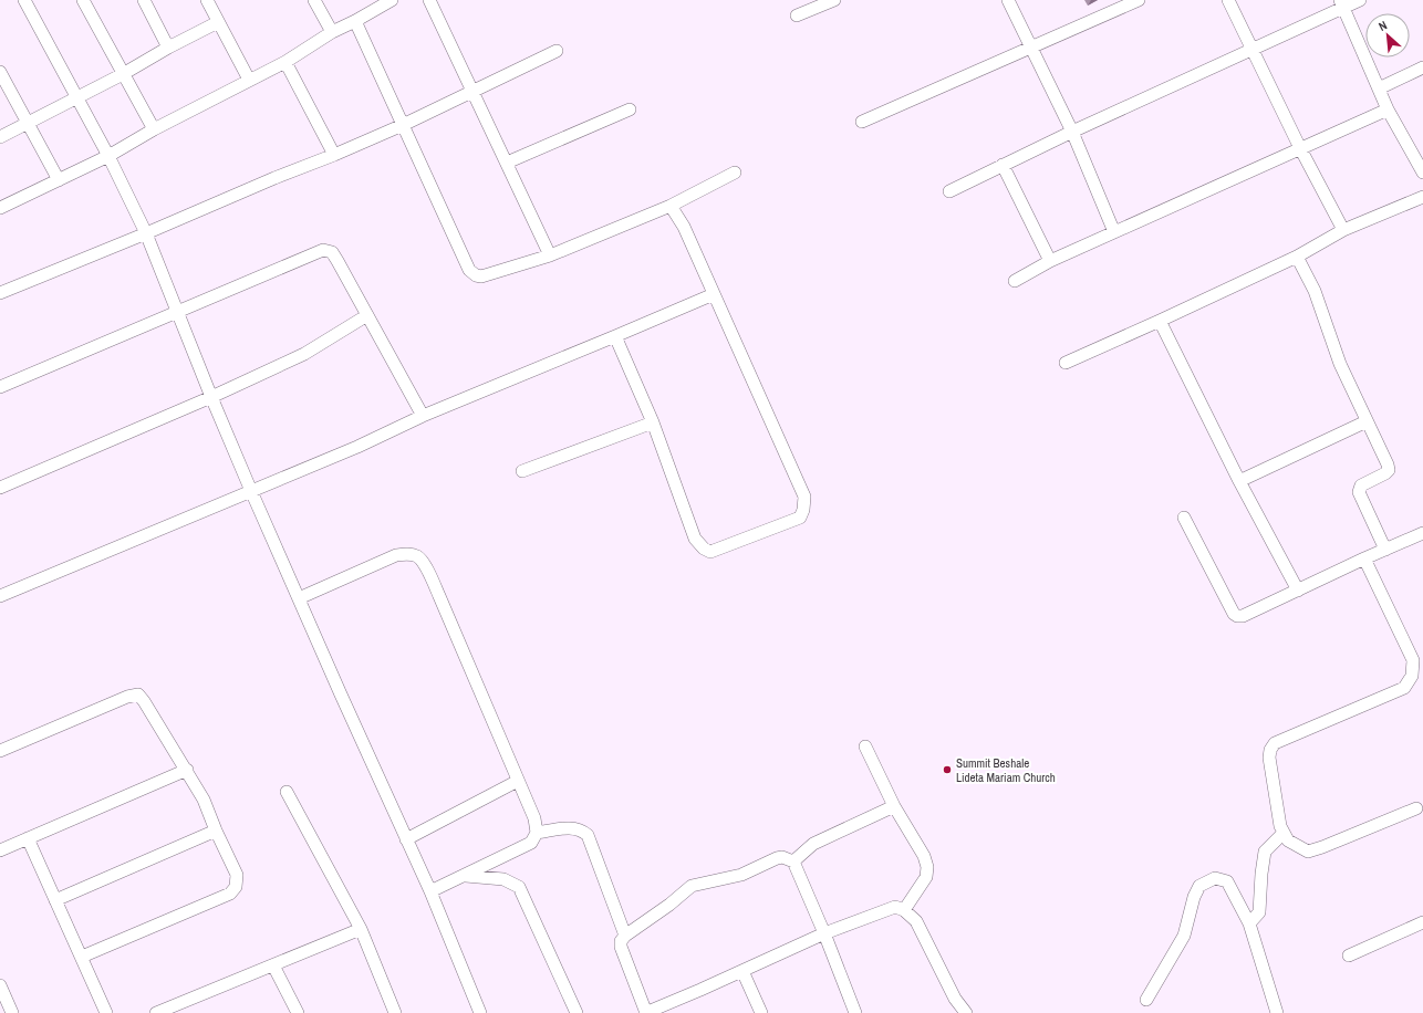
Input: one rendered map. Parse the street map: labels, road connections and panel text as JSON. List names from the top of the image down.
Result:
{
  "places": ["Summit Beshale Lideta Mariam Church"],
  "north": "top left"
}
